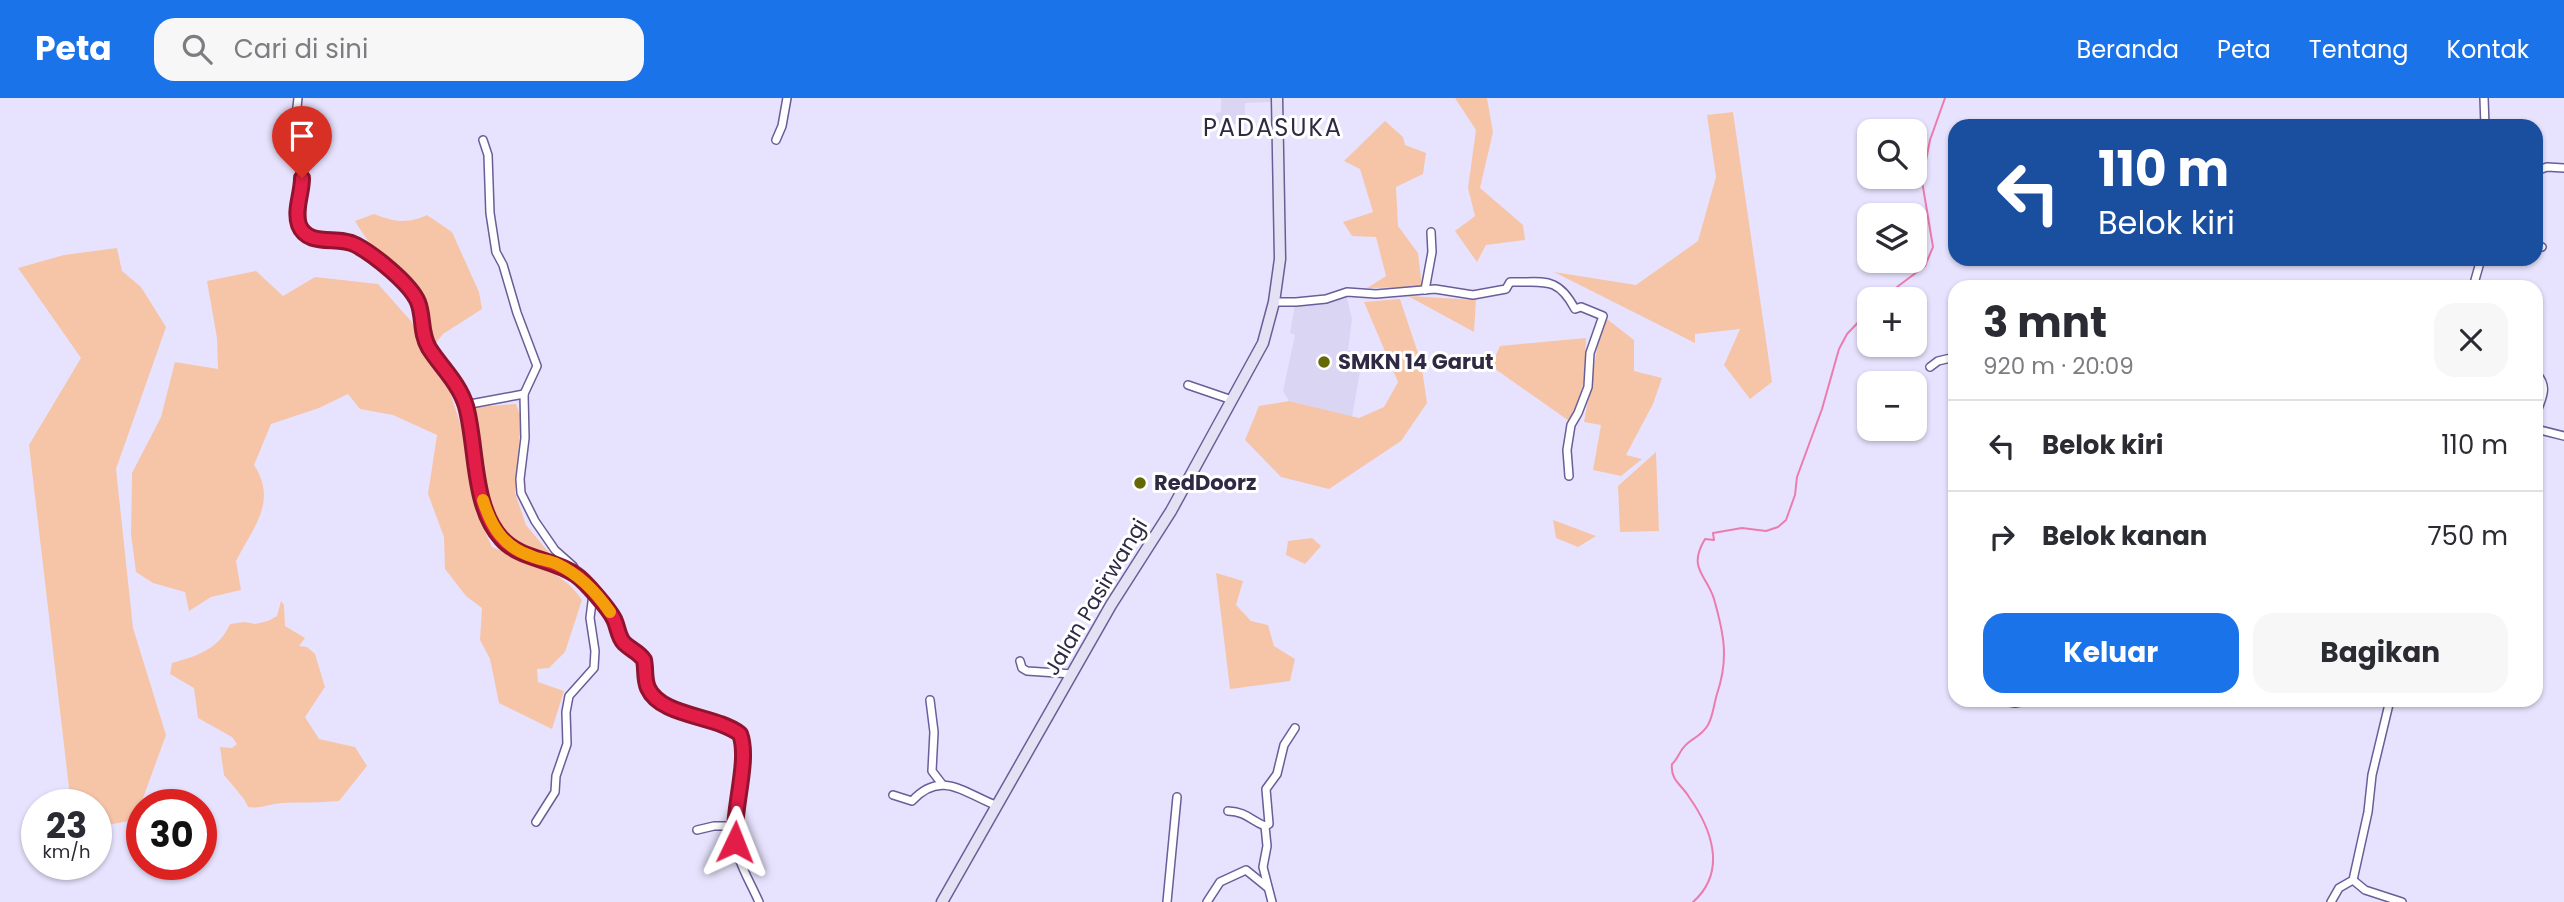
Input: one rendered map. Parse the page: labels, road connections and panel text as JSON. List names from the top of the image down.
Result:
{
  "streets": {
    "street": ["Jalan Pasirwangi"]
  },
  "districts": ["PADASUKA"],
  "places": ["SMKN 14 Garut", "RedDoorz"],
  "page": {
    "header": "Peta",
    "search": "Cari di sini",
    "nav": [
      "Beranda",
      "Peta",
      "Tentang",
      "Kontak"
    ],
    "map_buttons": ["+", "−"],
    "turn": ["110 m", "Belok kiri"],
    "heading": ["3 mnt", "920 m · 20:09"],
    "list": [
      {
        "name": "Belok kiri",
        "value": "110 m"
      },
      {
        "name": "Belok kanan",
        "value": "750 m"
      }
    ],
    "buttons": ["Keluar", "Bagikan"],
    "speed": "23 km/h",
    "limit": "30"
  }
}
